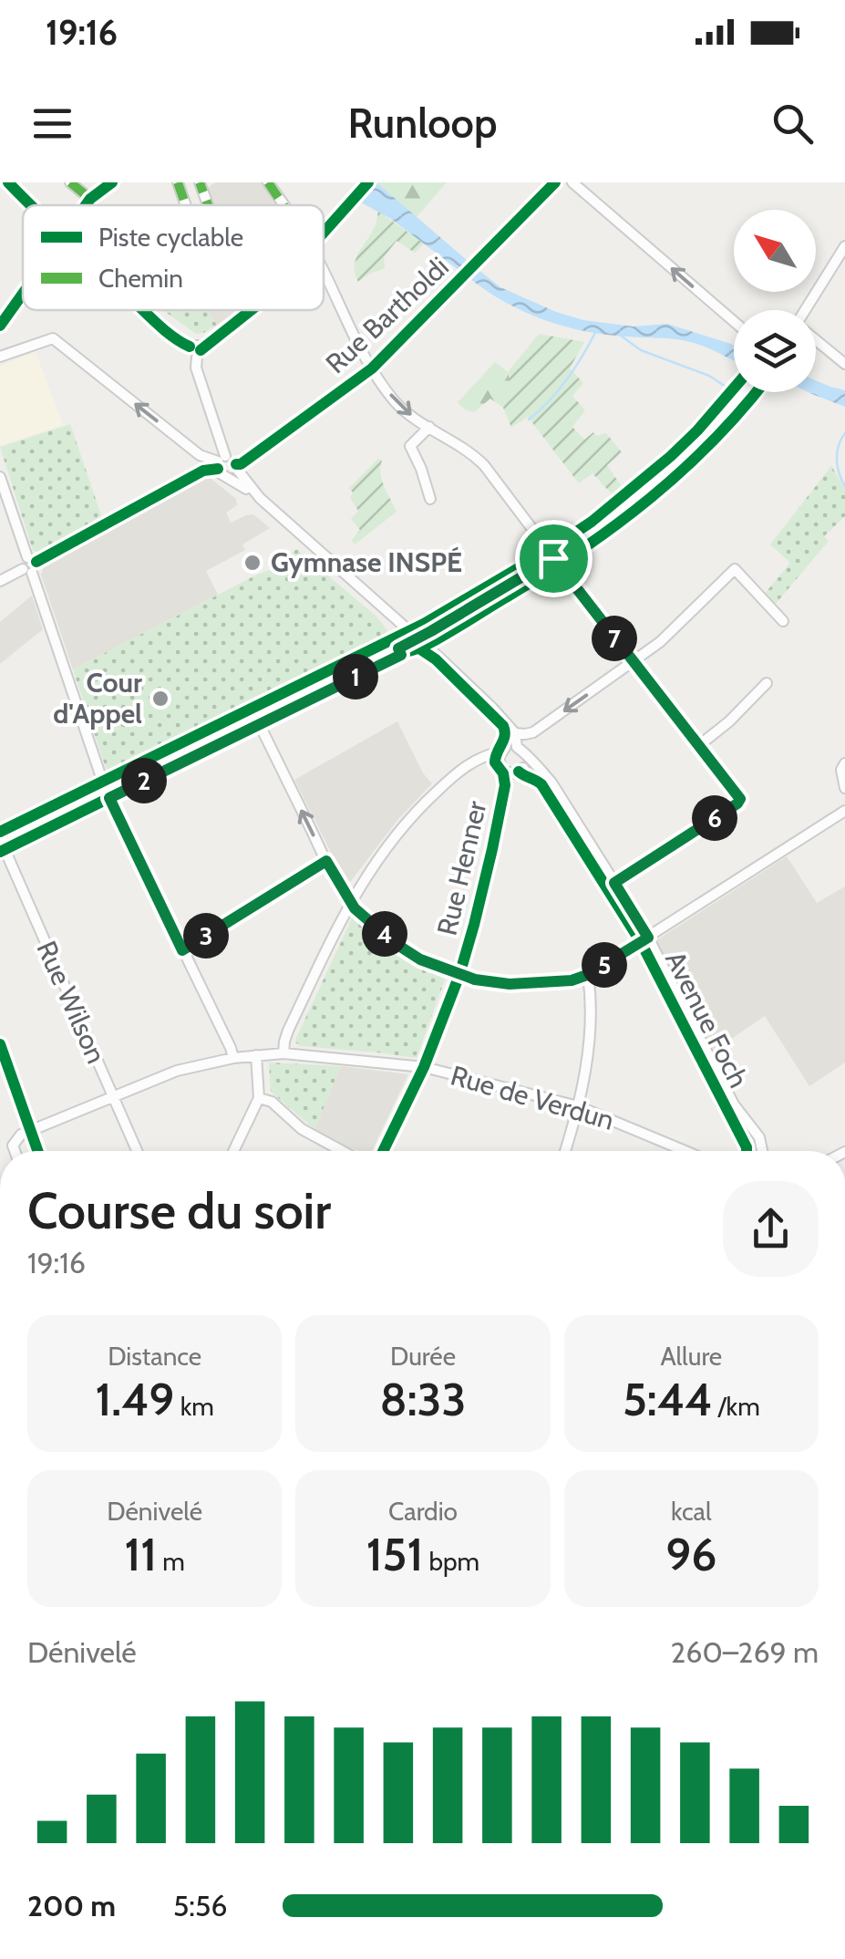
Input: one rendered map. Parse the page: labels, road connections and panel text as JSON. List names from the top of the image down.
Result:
{
  "streets": {
    "street": [
      "Rue Bartholdi",
      "Rue Henner",
      "Rue Wilson",
      "Avenue Foch",
      "Rue de Verdun"
    ]
  },
  "crossings": [
    ["Rue Henner", "Rue de Verdun"],
    ["Rue Wilson", "Rue de Verdun"]
  ],
  "places": ["Gymnase INSPÉ", "Cour d'Appel"],
  "legend": ["Piste cyclable", "Chemin"],
  "north": "top left",
  "page": {
    "status": "19:16",
    "header": "Runloop",
    "pins": [
      "7",
      "1",
      "2",
      "6",
      "4",
      "3",
      "5"
    ],
    "heading": ["Course du soir", "19:16"],
    "stats": [
      ["Distance", "1.49 km"],
      ["Durée", "8:33"],
      ["Allure", "5:44 /km"],
      ["Dénivelé", "11 m"],
      ["Cardio", "151 bpm"],
      ["kcal", "96"]
    ],
    "chart": ["Dénivelé", "260–269 m"],
    "list": [
      {
        "name": "200 m",
        "note": "5:56"
      }
    ]
  }
}
